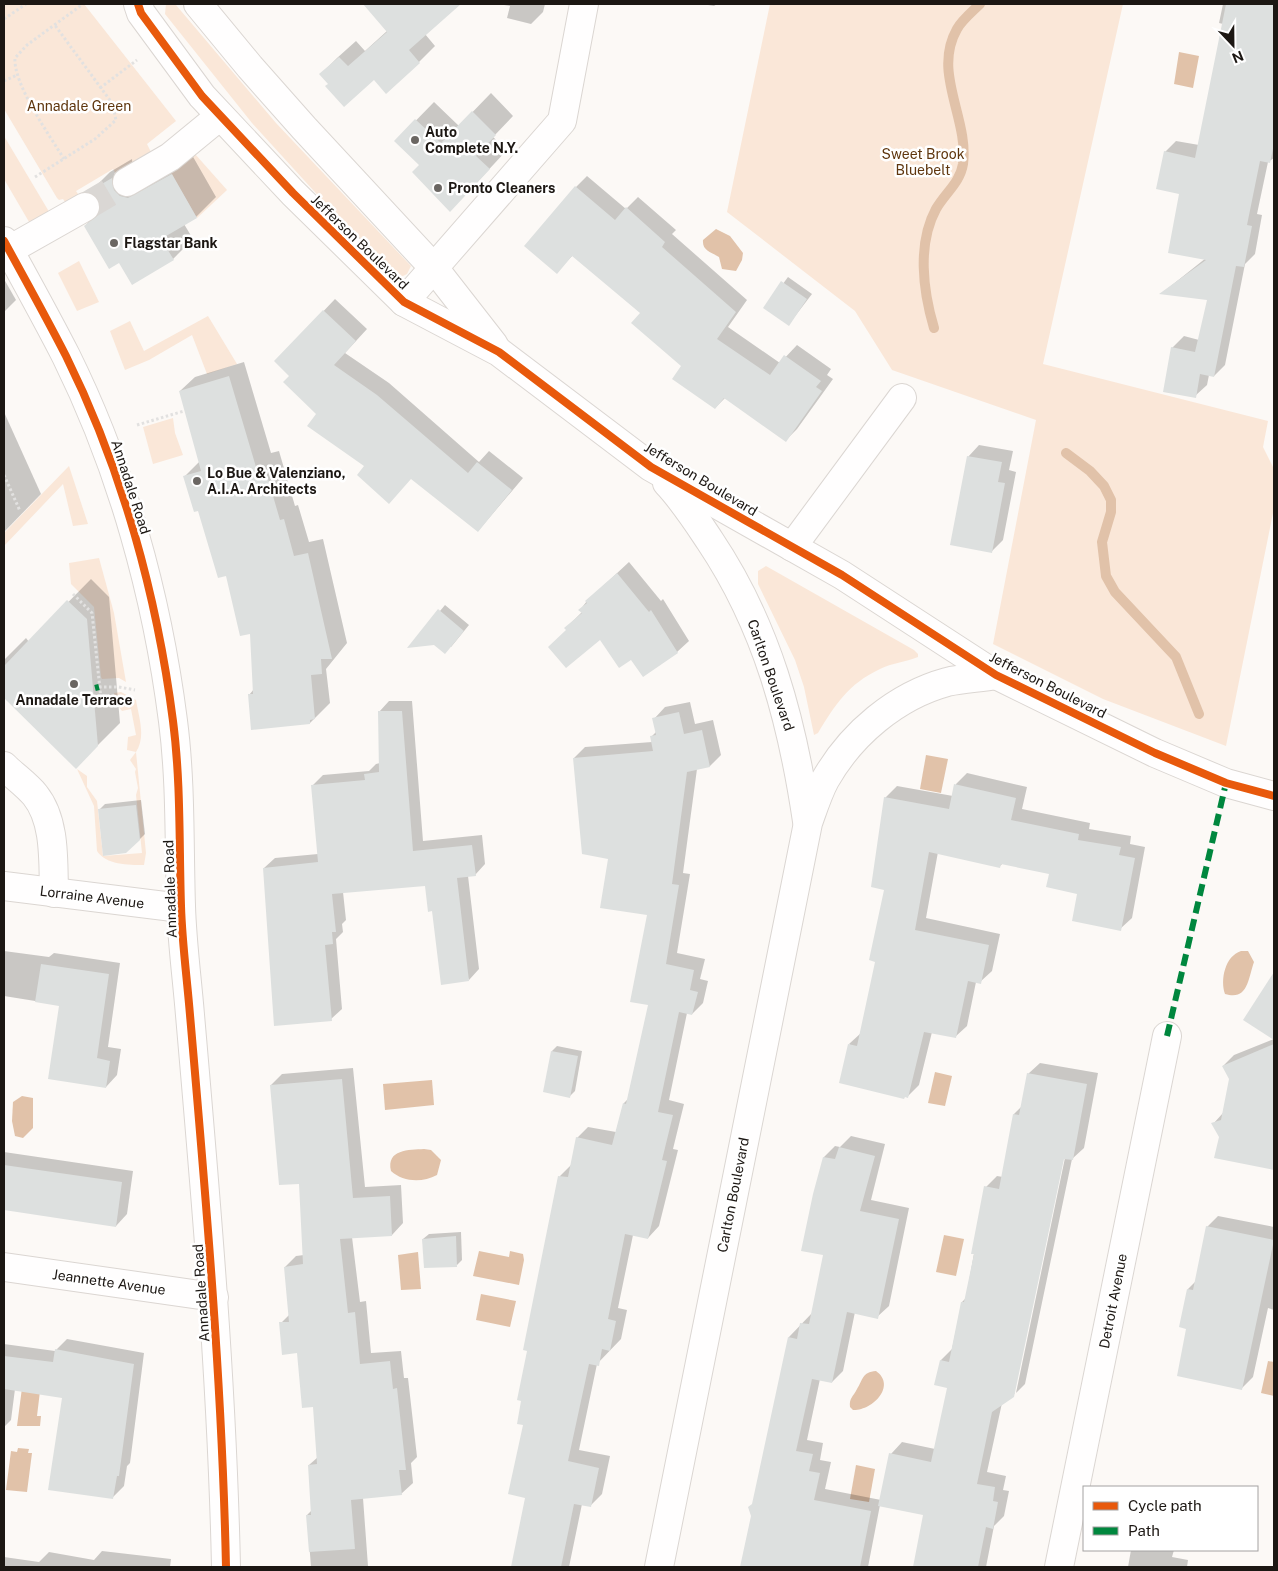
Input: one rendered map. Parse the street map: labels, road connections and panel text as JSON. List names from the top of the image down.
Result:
{
  "streets": {
    "street": [
      "Jefferson Boulevard",
      "Annadale Road",
      "Carlton Boulevard",
      "Lorraine Avenue",
      "Jeannette Avenue",
      "Detroit Avenue"
    ]
  },
  "crossings": [
    ["Jefferson Boulevard", "Carlton Boulevard"],
    ["Annadale Road", "Lorraine Avenue"],
    ["Annadale Road", "Jeannette Avenue"]
  ],
  "parks": ["Annadale Green", "Sweet Brook Bluebelt"],
  "places": [
    "Auto Complete N.Y.",
    "Pronto Cleaners",
    "Flagstar Bank",
    "Lo Bue & Valenziano, A.I.A. Architects",
    "Annadale Terrace"
  ],
  "legend": ["Cycle path", "Path"],
  "north": "bottom"
}
